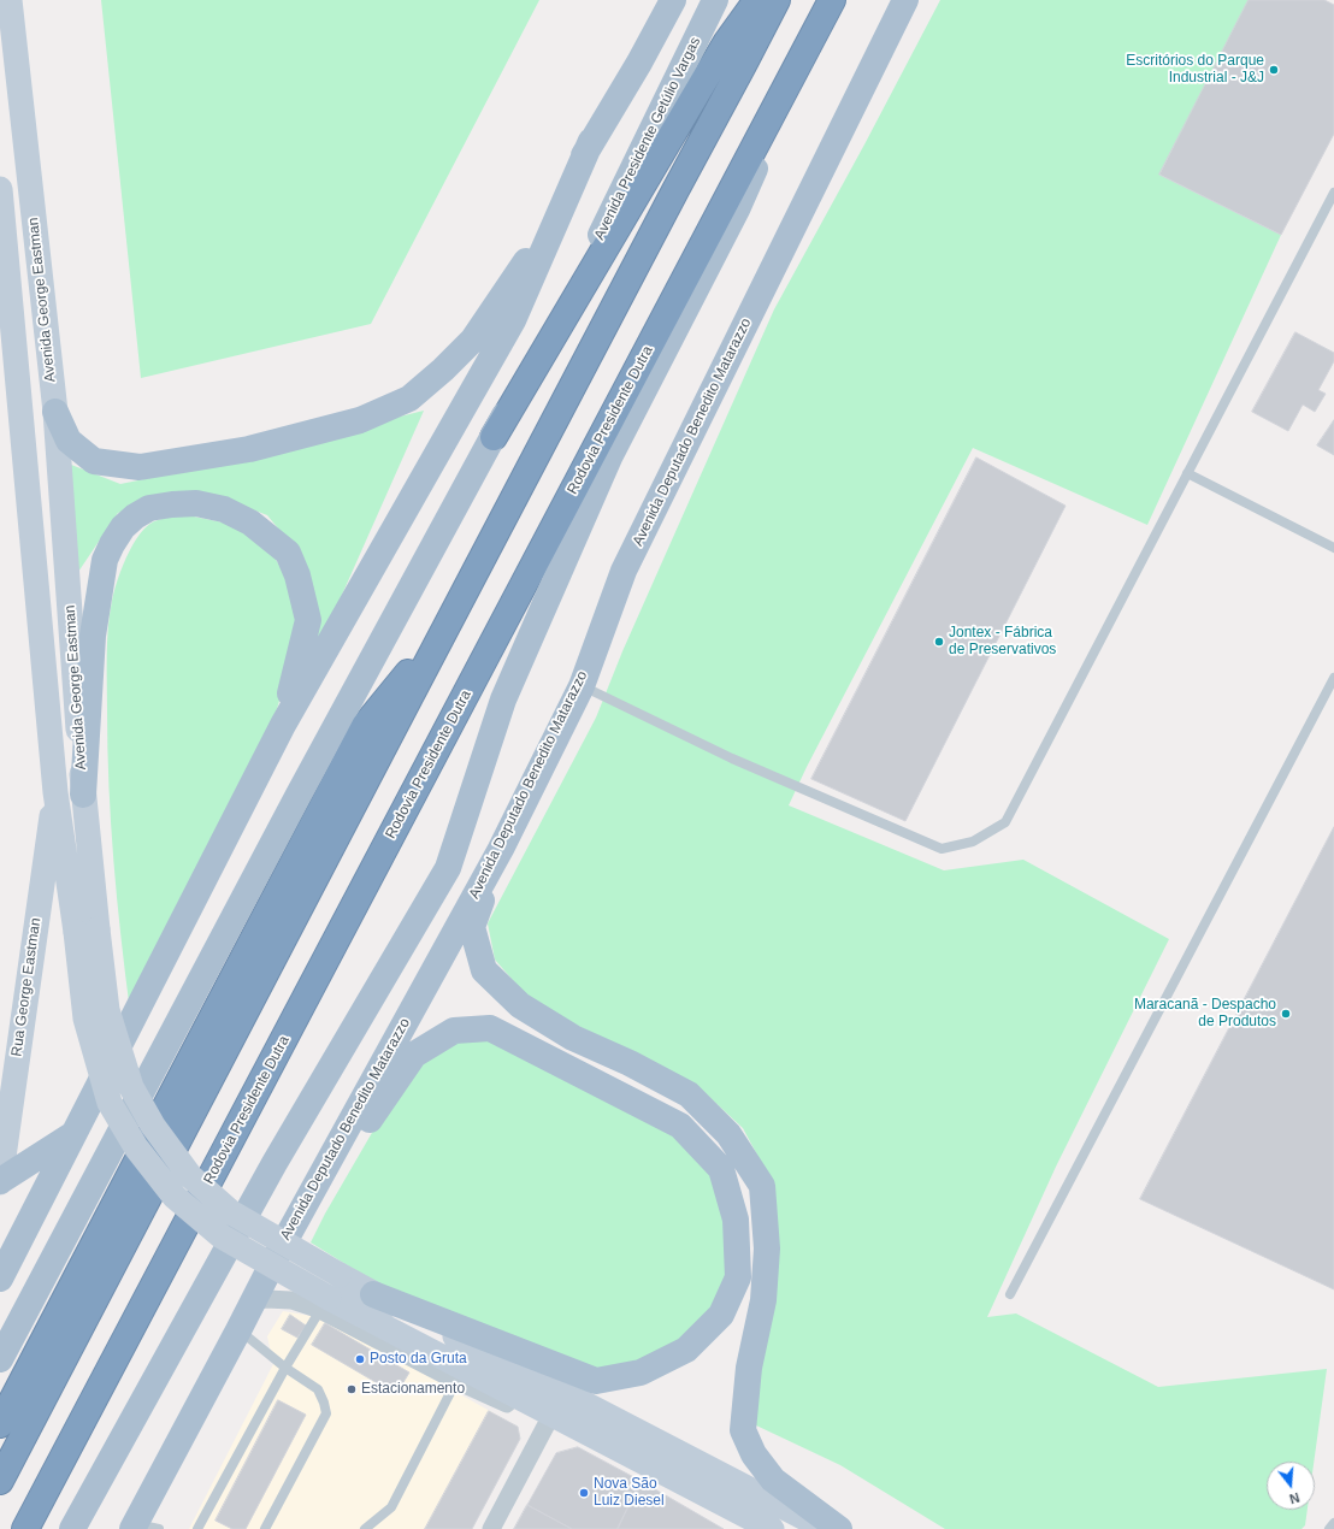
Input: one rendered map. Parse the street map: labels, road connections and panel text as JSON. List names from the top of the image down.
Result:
{
  "streets": {
    "highway": ["Rodovia Presidente Dutra"],
    "main road": [
      "Avenida Presidente Getúlio Vargas",
      "Avenida George Eastman",
      "Avenida Deputado Benedito Matarazzo",
      "Rua George Eastman"
    ]
  },
  "crossings": [
    ["Avenida George Eastman", "Rua George Eastman"]
  ],
  "places": [
    "Escritórios do Parque Industrial - J&J",
    "Jontex - Fábrica de Preservativos",
    "Maracanã - Despacho de Produtos",
    "Posto da Gruta",
    "Estacionamento",
    "Nova São Luiz Diesel"
  ],
  "north": "bottom"
}
